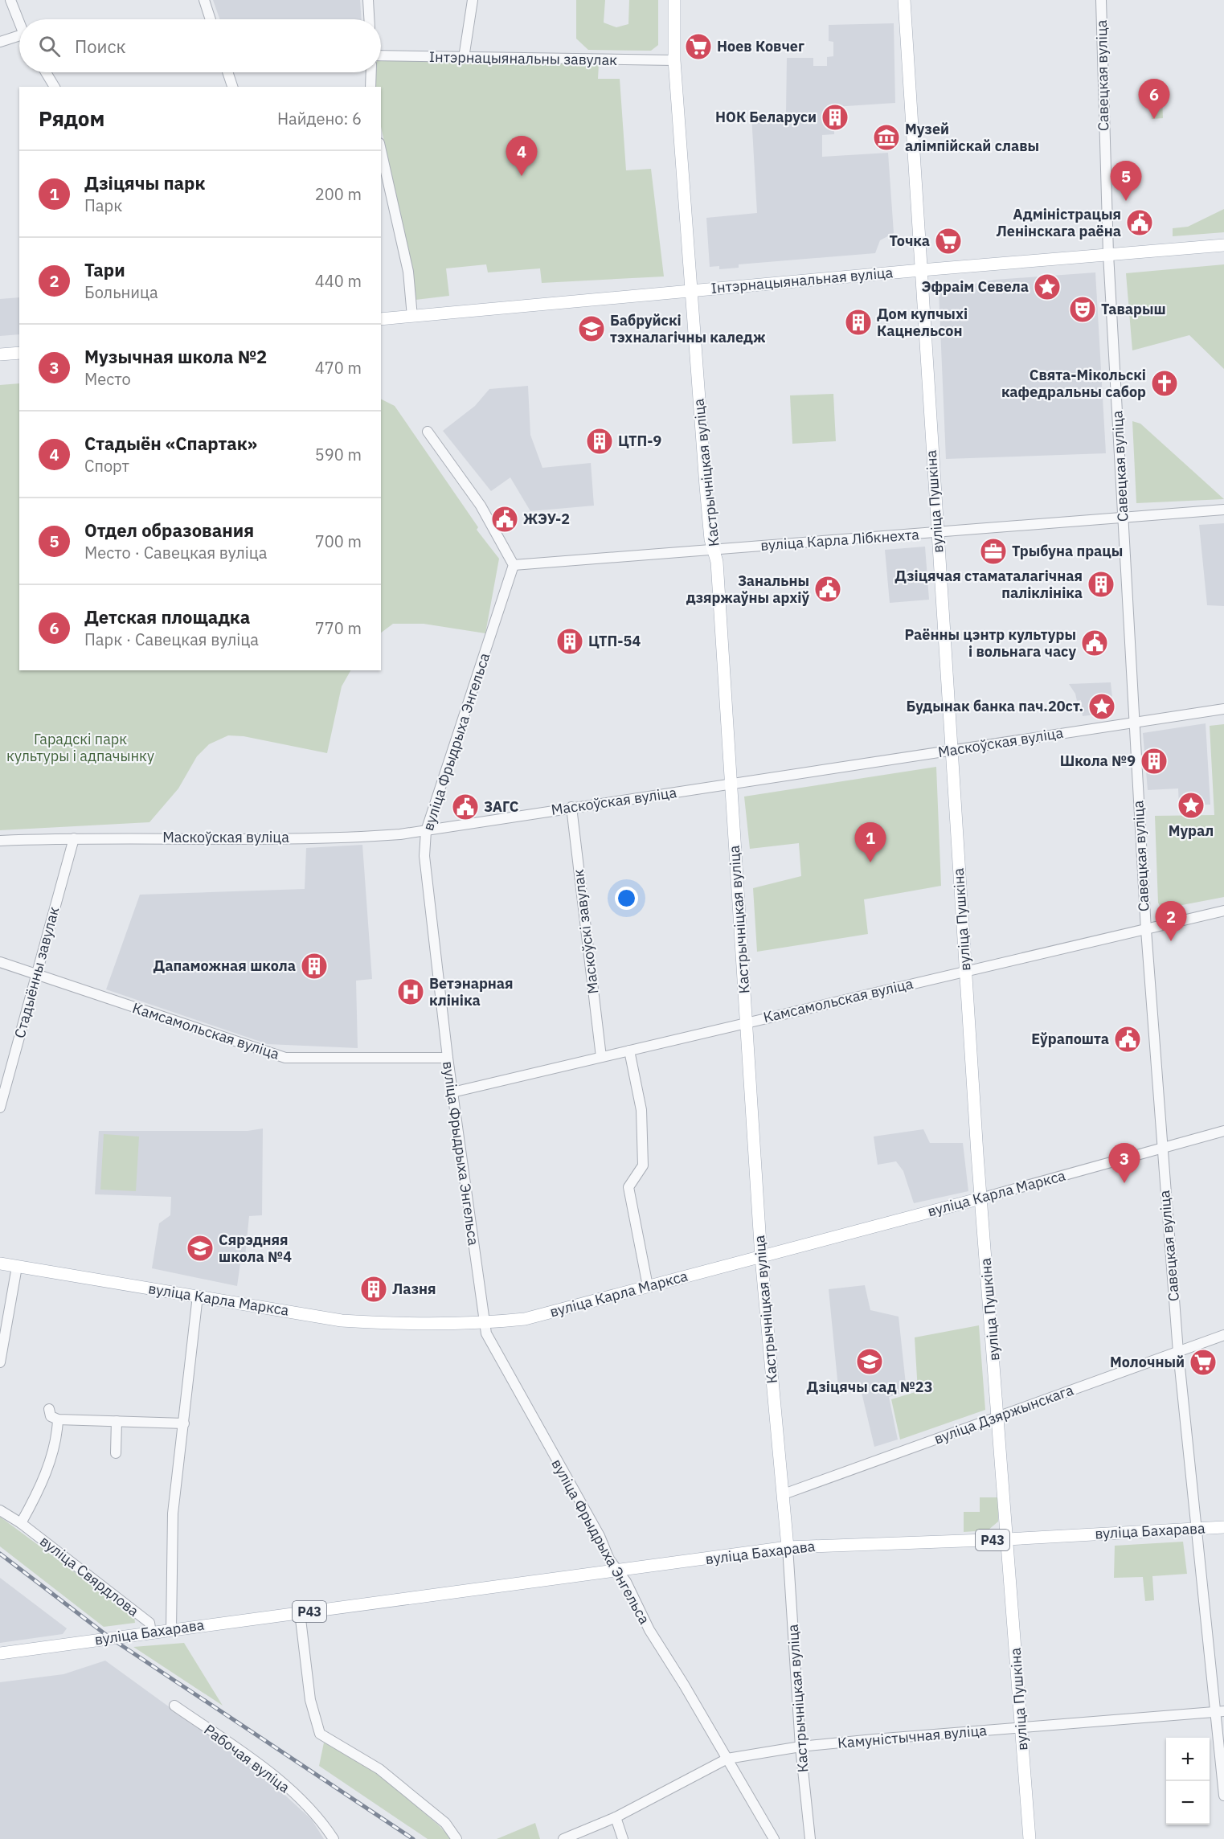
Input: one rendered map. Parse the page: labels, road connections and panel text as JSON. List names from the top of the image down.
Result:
{
  "streets": {
    "main road": [
      "Інтэрнацыянальная вуліца",
      "Кастрычніцкая вуліца",
      "вуліца Пушкіна",
      "вуліца Карла Маркса",
      "вуліца Бахарава",
      "Р43"
    ],
    "street": [
      "Інтэрнацыянальны завулак",
      "Савецкая вуліца",
      "вуліца Карла Лібкнехта",
      "вуліца Фрыдрыха Энгельса",
      "Маскоўская вуліца",
      "Маскоўскі завулак",
      "Стадыённы завулак",
      "Камсамольская вуліца",
      "вуліца Дзяржынскага",
      "вуліца Свярдлова",
      "Камуністычная вуліца",
      "Рабочая вуліца"
    ]
  },
  "crossings": [
    ["Інтэрнацыянальны завулак", "Кастрычніцкая вуліца"],
    ["Савецкая вуліца", "Інтэрнацыянальная вуліца"],
    ["Савецкая вуліца", "вуліца Карла Лібкнехта"],
    ["Савецкая вуліца", "Маскоўская вуліца"],
    ["Савецкая вуліца", "Камсамольская вуліца"],
    ["Савецкая вуліца", "вуліца Карла Маркса"],
    ["Савецкая вуліца", "вуліца Дзяржынскага"],
    ["Савецкая вуліца", "вуліца Бахарава"],
    ["Савецкая вуліца", "Камуністычная вуліца"],
    ["Інтэрнацыянальная вуліца", "Кастрычніцкая вуліца"],
    ["Інтэрнацыянальная вуліца", "вуліца Пушкіна"],
    ["Кастрычніцкая вуліца", "вуліца Карла Лібкнехта"],
    ["Кастрычніцкая вуліца", "Маскоўская вуліца"],
    ["Кастрычніцкая вуліца", "Камсамольская вуліца"],
    ["Кастрычніцкая вуліца", "вуліца Карла Маркса"],
    ["Кастрычніцкая вуліца", "вуліца Дзяржынскага"],
    ["Кастрычніцкая вуліца", "вуліца Бахарава"],
    ["Кастрычніцкая вуліца", "Камуністычная вуліца"],
    ["вуліца Пушкіна", "вуліца Карла Лібкнехта"],
    ["вуліца Пушкіна", "Маскоўская вуліца"],
    ["вуліца Пушкіна", "Камсамольская вуліца"],
    ["вуліца Пушкіна", "вуліца Карла Маркса"],
    ["вуліца Пушкіна", "вуліца Дзяржынскага"],
    ["вуліца Пушкіна", "вуліца Бахарава"],
    ["вуліца Пушкіна", "Камуністычная вуліца"],
    ["вуліца Карла Лібкнехта", "вуліца Фрыдрыха Энгельса"],
    ["вуліца Фрыдрыха Энгельса", "Маскоўская вуліца"],
    ["вуліца Фрыдрыха Энгельса", "Камсамольская вуліца"],
    ["вуліца Фрыдрыха Энгельса", "вуліца Карла Маркса"],
    ["вуліца Фрыдрыха Энгельса", "вуліца Бахарава"],
    ["вуліца Фрыдрыха Энгельса", "Камуністычная вуліца"],
    ["Маскоўская вуліца", "Маскоўскі завулак"],
    ["Маскоўская вуліца", "Стадыённы завулак"],
    ["Маскоўскі завулак", "Камсамольская вуліца"],
    ["Стадыённы завулак", "Камсамольская вуліца"],
    ["вуліца Бахарава", "вуліца Свярдлова"]
  ],
  "parks": ["Гарадскі парк культуры і адпачынку"],
  "places": {
    "supermarket": ["Ноев Ковчег", "Точка", "Молочный"],
    "building": [
      "НОК Беларуси",
      "Дом купчыхі Кацнельсон",
      "ЦТП-9",
      "Дзіцячая стаматалагічная паліклініка",
      "ЦТП-54",
      "Школа №9",
      "Дапаможная школа",
      "Лазня"
    ],
    "museum": ["Музей алімпійскай славы"],
    "public building": [
      "Адміністрацыя Ленінскага раёна",
      "ЖЭУ-2",
      "Занальны дзяржаўны архіў",
      "Раённы цэнтр культуры і вольнага часу",
      "ЗАГС",
      "Еўрапошта"
    ],
    "place": ["Эфраім Севела", "Будынак банка пач.20ст.", "Мурал"],
    "theatre": ["Таварыш"],
    "school or university": ["Бабруйскі тэхналагічны каледж", "Сярэдняя школа №4", "Дзіцячы сад №23"],
    "church": ["Свята-Мікольскі кафедральны сабор"],
    "office": ["Трыбуна працы"],
    "hospital": ["Ветэнарная клініка"]
  },
  "page": {
    "search": "Поиск",
    "pins": [
      "6",
      "4",
      "5",
      "1",
      "2",
      "3"
    ],
    "heading": ["Рядом", "Найдено: 6"],
    "list": [
      {
        "mark": "1",
        "name": "Дзіцячы парк",
        "note": "Парк",
        "value": "200 m"
      },
      {
        "mark": "2",
        "name": "Тари",
        "note": "Больница",
        "value": "440 m"
      },
      {
        "mark": "3",
        "name": "Музычная школа №2",
        "note": "Место",
        "value": "470 m"
      },
      {
        "mark": "4",
        "name": "Стадыён «Спартак»",
        "note": "Спорт",
        "value": "590 m"
      },
      {
        "mark": "5",
        "name": "Отдел образования",
        "note": "Место · Савецкая вуліца",
        "value": "700 m"
      },
      {
        "mark": "6",
        "name": "Детская площадка",
        "note": "Парк · Савецкая вуліца",
        "value": "770 m"
      }
    ],
    "map_buttons": ["+", "−"]
  }
}
